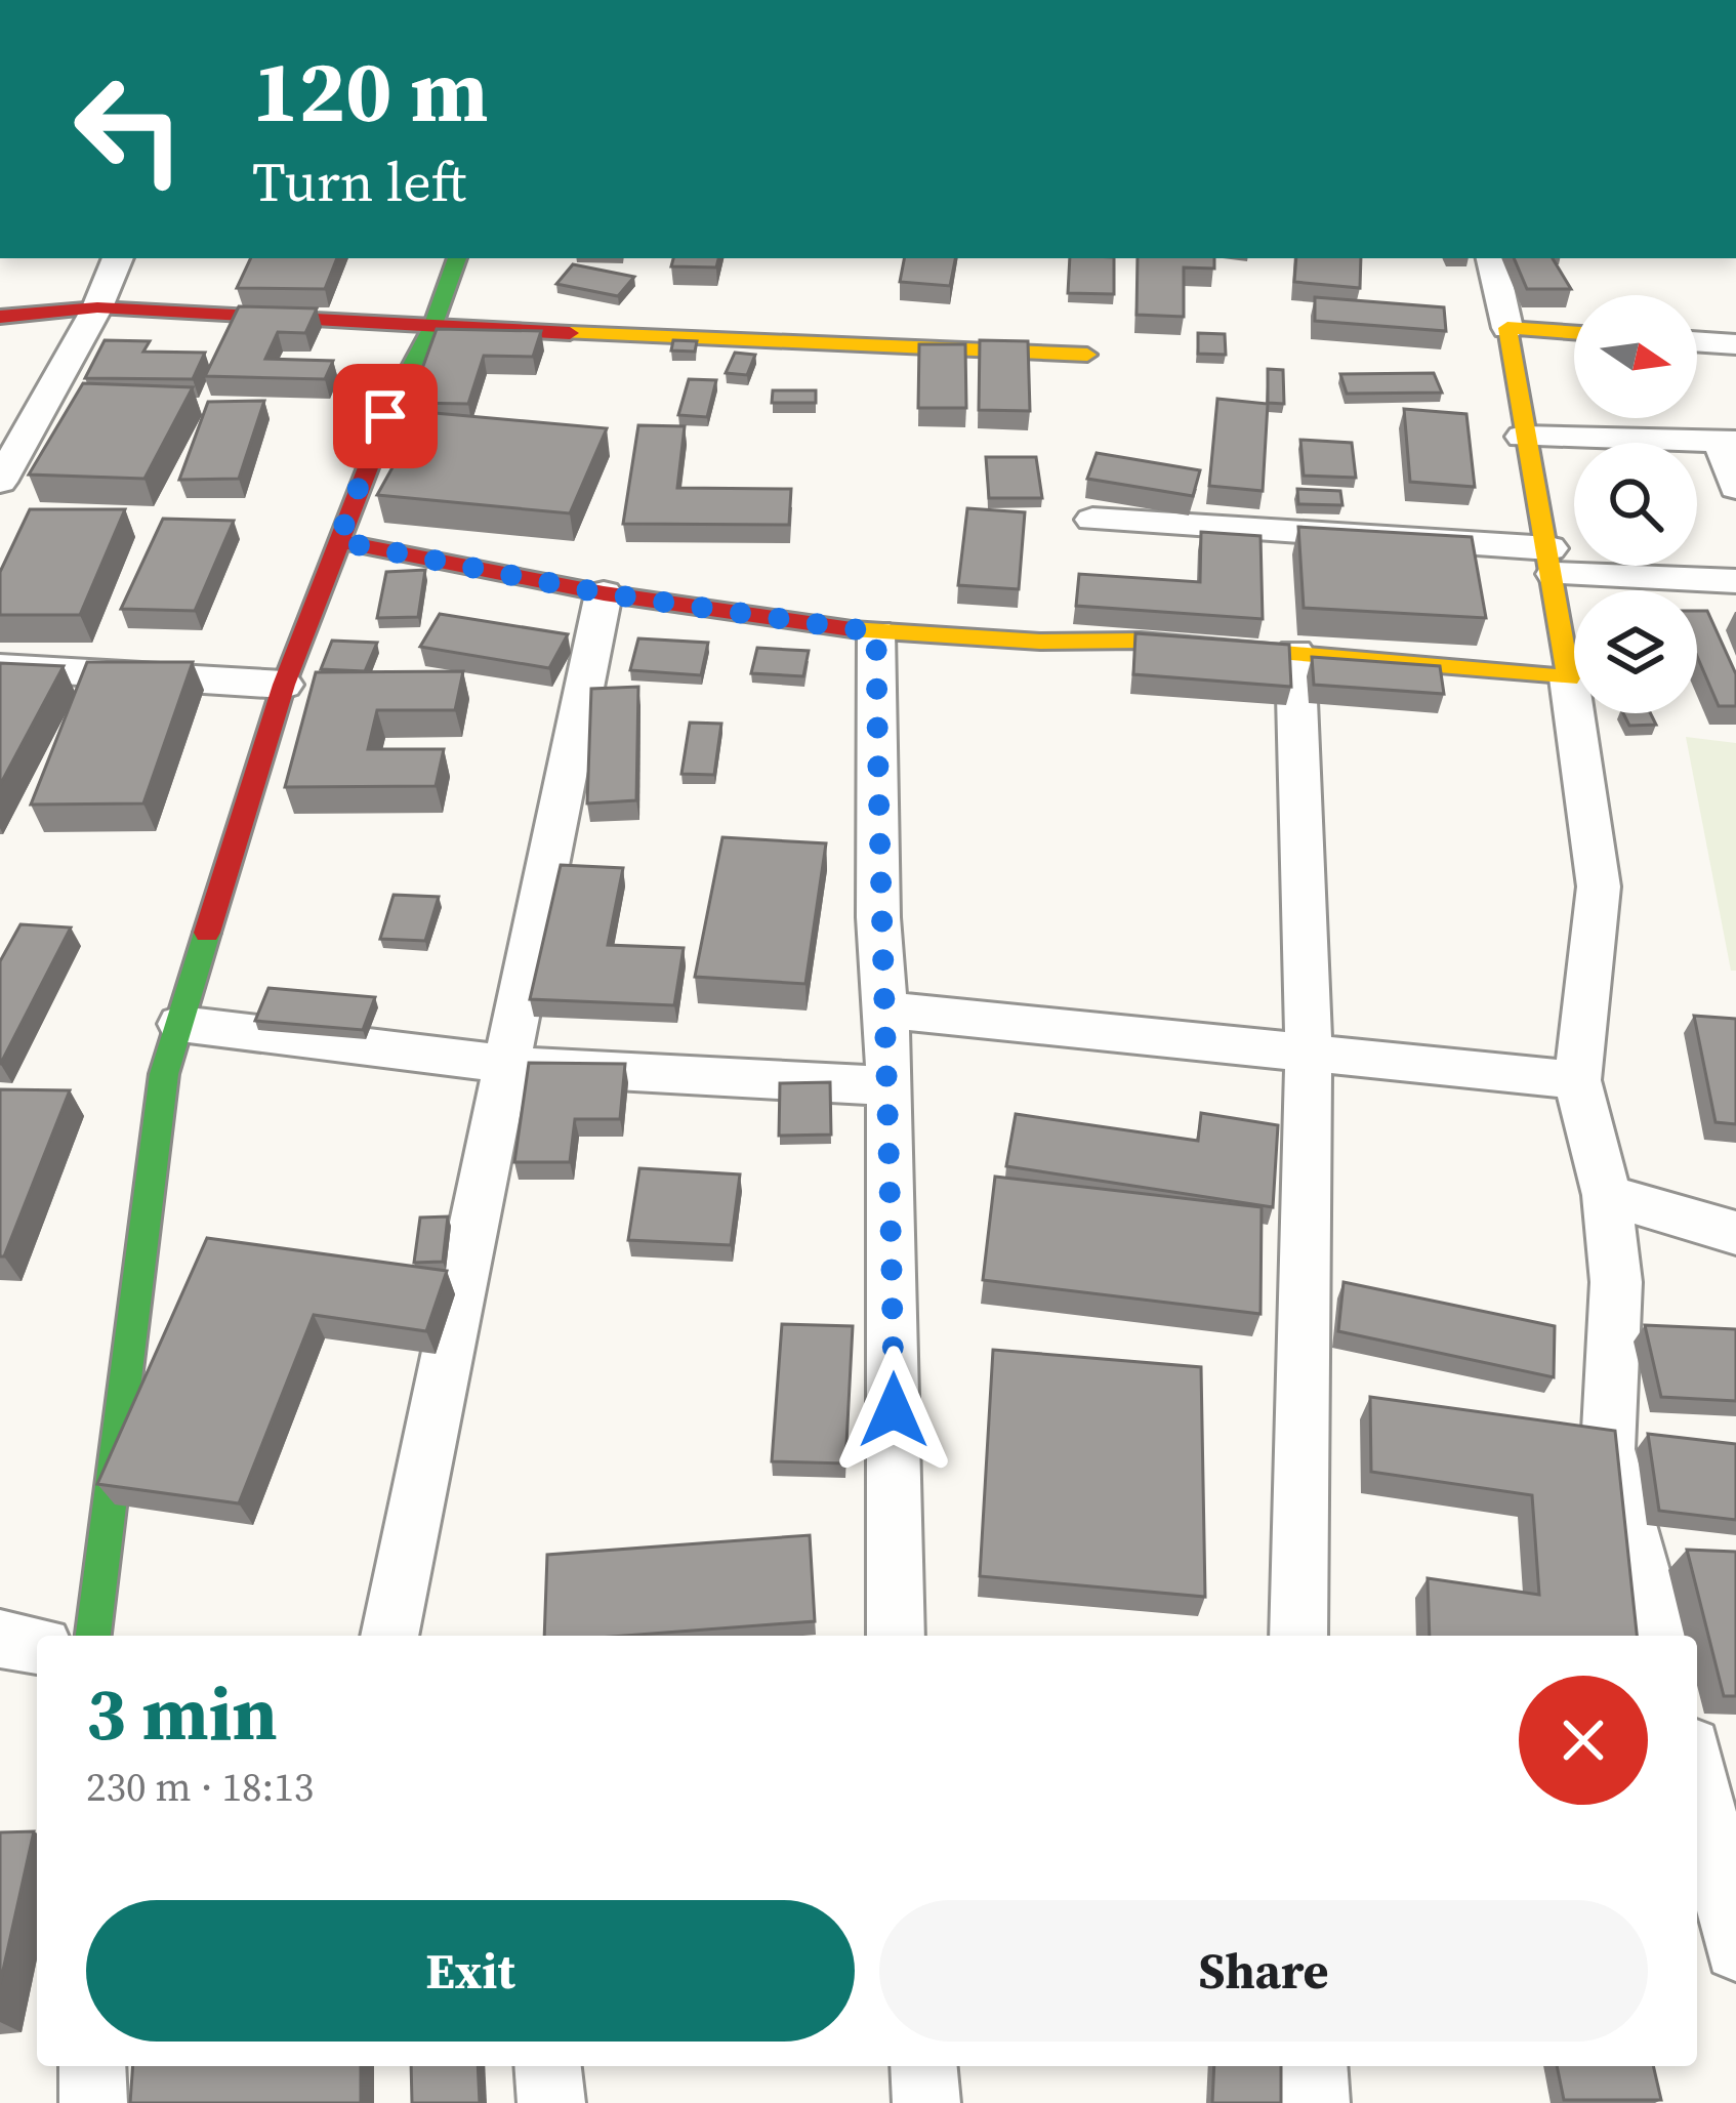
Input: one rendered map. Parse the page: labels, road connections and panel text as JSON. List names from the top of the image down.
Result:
{
  "north": "right",
  "page": {
    "turn": ["120 m", "Turn left"],
    "heading": ["3 min", "230 m · 18:13"],
    "buttons": ["Exit", "Share"]
  }
}
